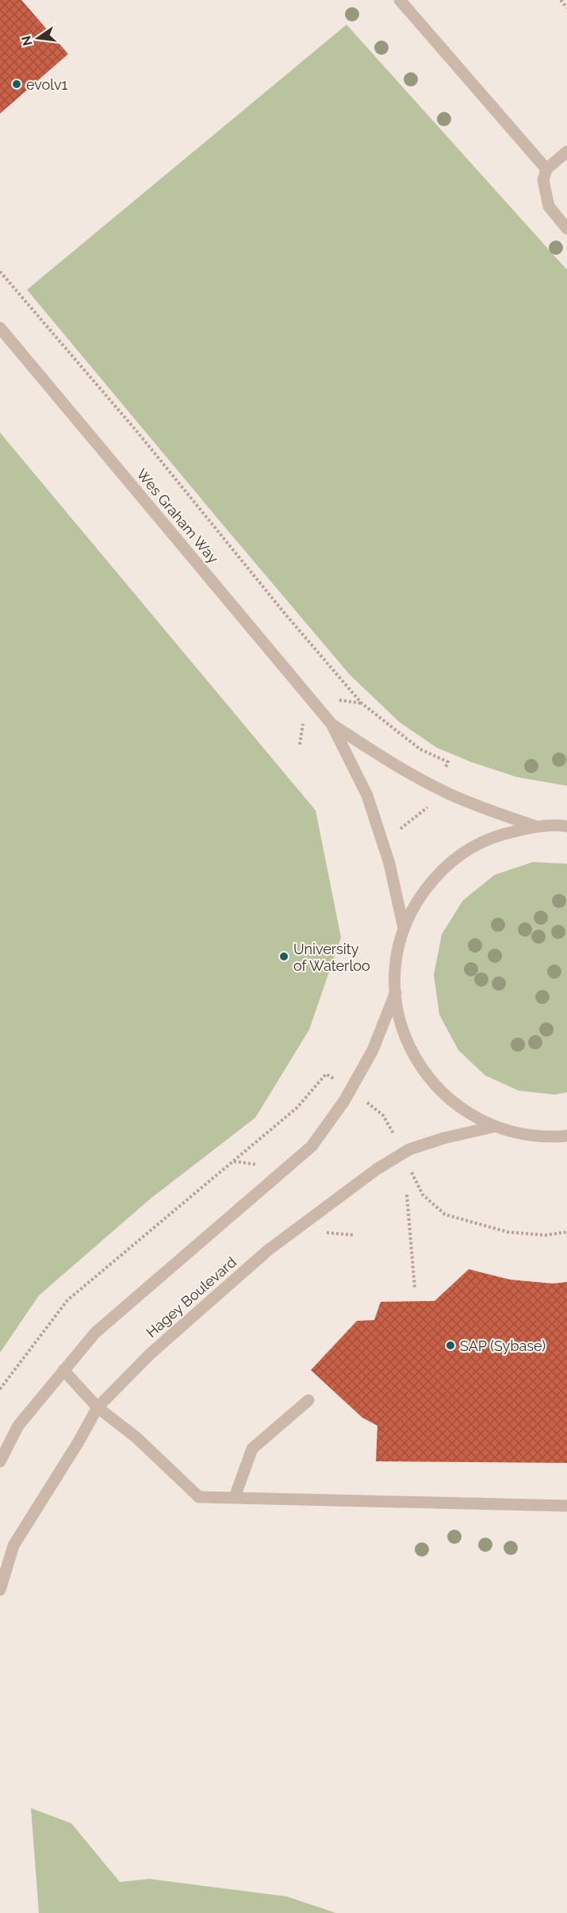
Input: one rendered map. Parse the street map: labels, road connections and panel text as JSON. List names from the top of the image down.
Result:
{
  "streets": {
    "street": ["Wes Graham Way", "Hagey Boulevard"]
  },
  "places": ["evolv1", "University of Waterloo", "SAP (Sybase)"],
  "north": "left"
}
